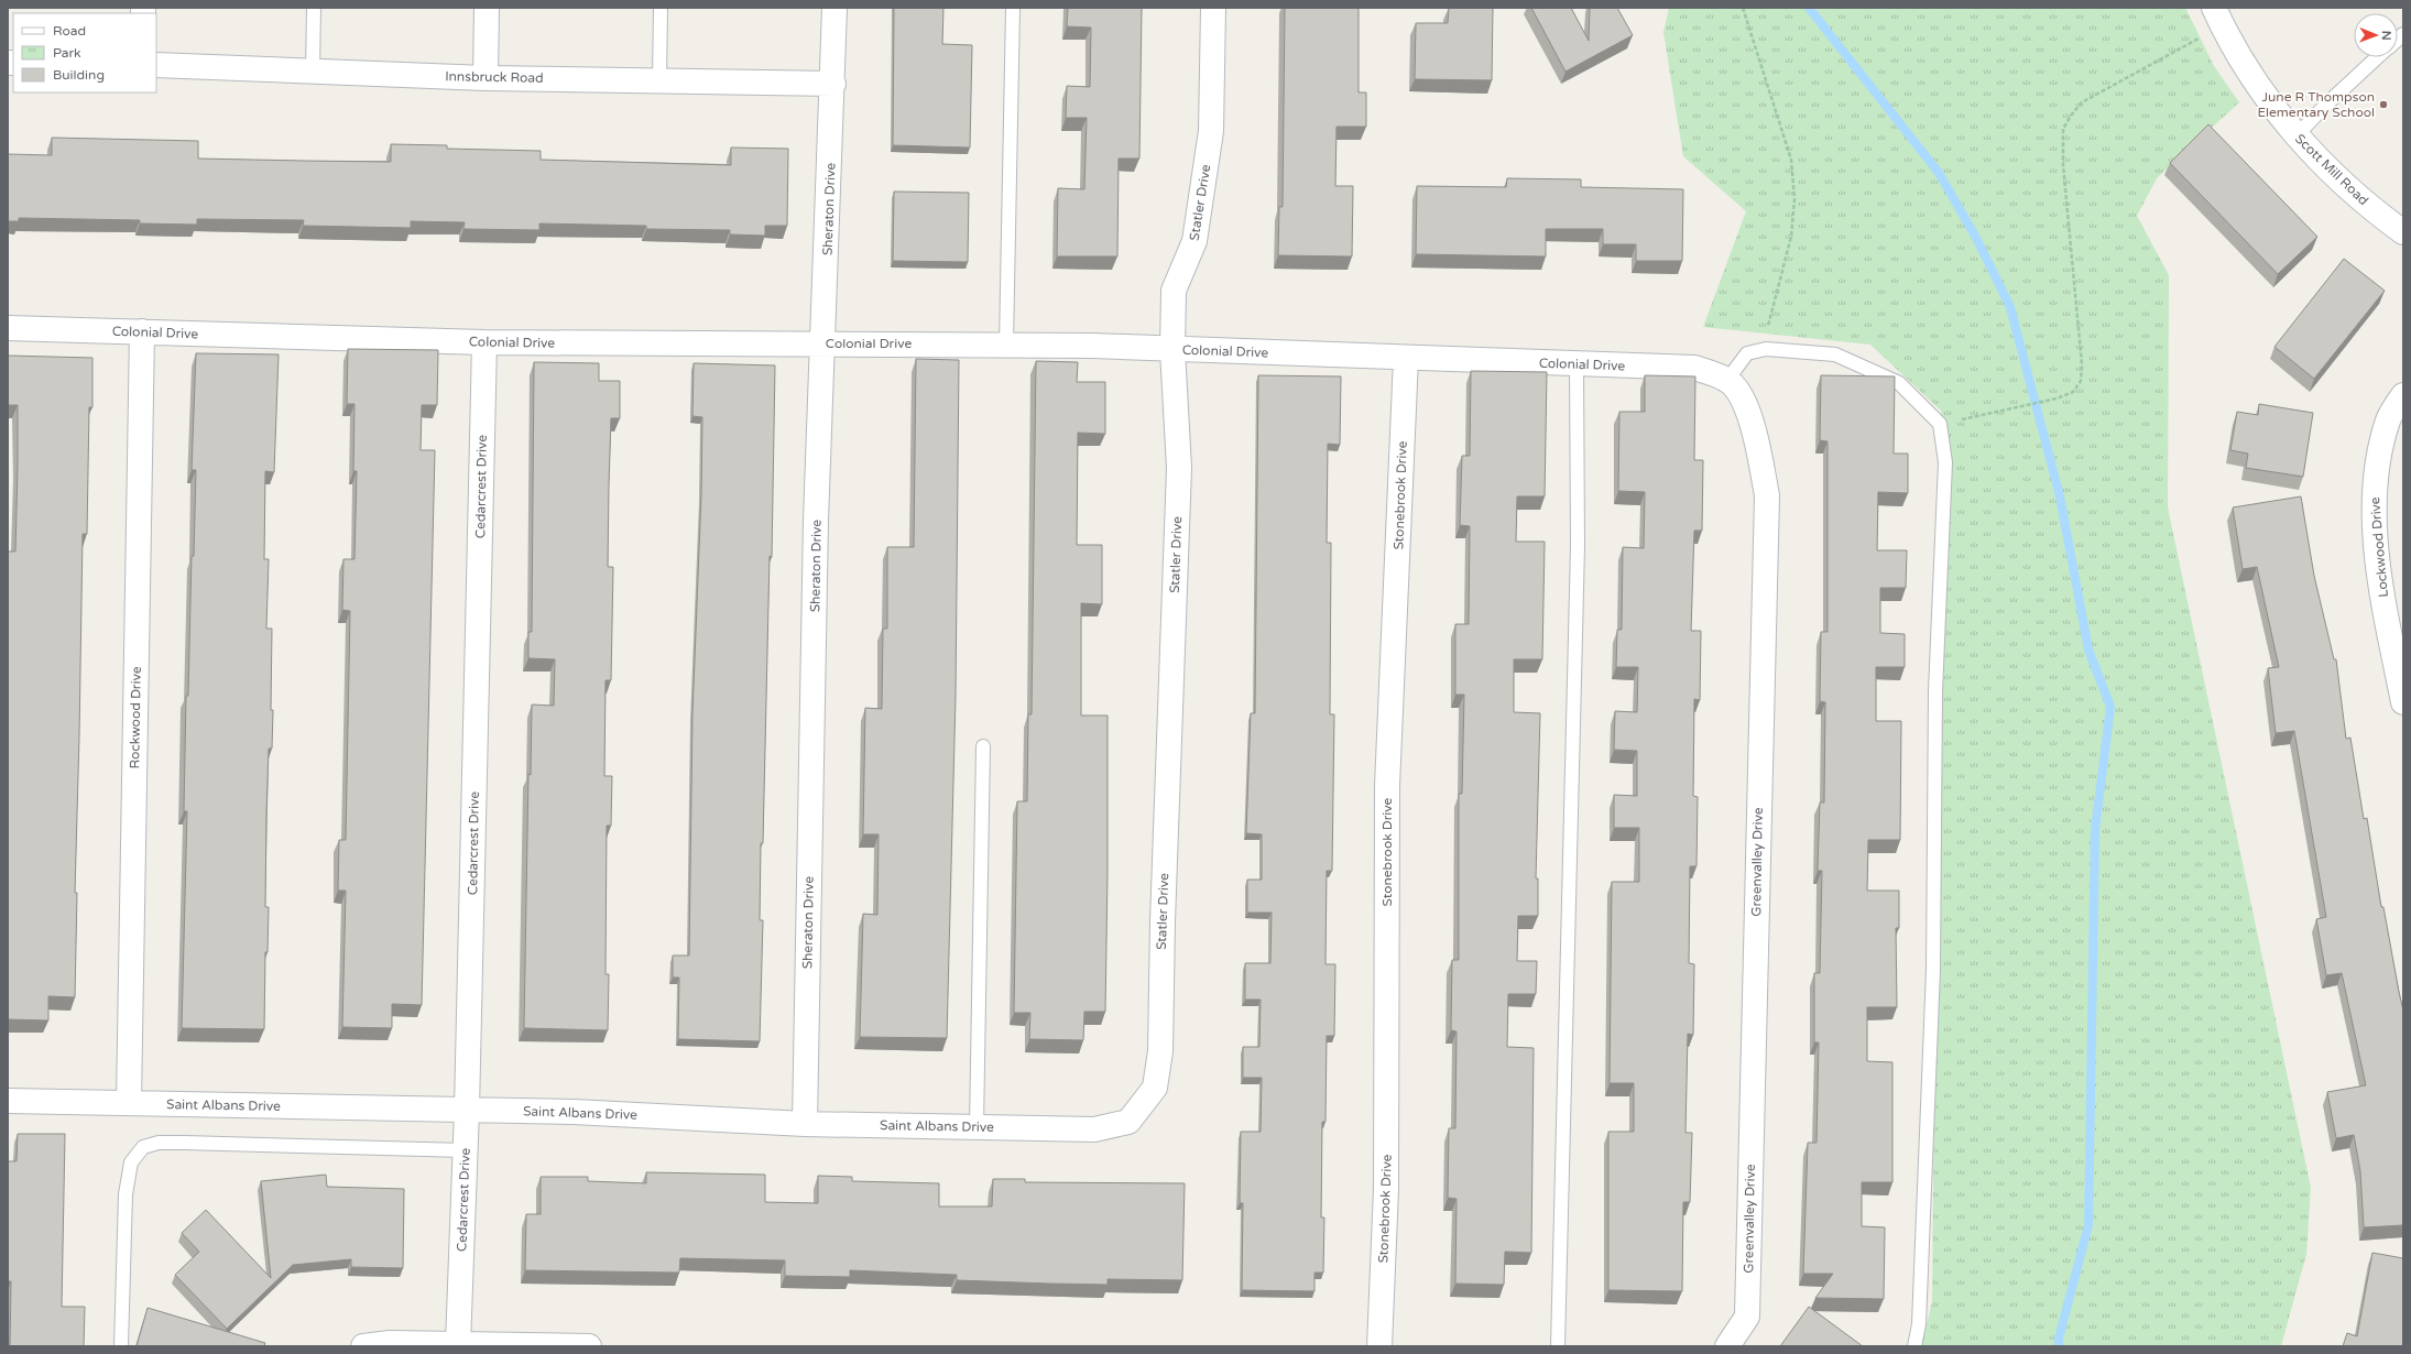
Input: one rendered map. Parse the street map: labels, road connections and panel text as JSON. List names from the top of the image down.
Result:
{
  "streets": {
    "street": [
      "Innsbruck Road",
      "Scott Mill Road",
      "Statler Drive",
      "Sheraton Drive",
      "Colonial Drive",
      "Cedarcrest Drive",
      "Stonebrook Drive",
      "Lockwood Drive",
      "Rockwood Drive",
      "Greenvalley Drive",
      "Saint Albans Drive"
    ]
  },
  "crossings": [
    ["Innsbruck Road", "Sheraton Drive"],
    ["Statler Drive", "Colonial Drive"],
    ["Statler Drive", "Saint Albans Drive"],
    ["Sheraton Drive", "Colonial Drive"],
    ["Sheraton Drive", "Saint Albans Drive"],
    ["Colonial Drive", "Cedarcrest Drive"],
    ["Colonial Drive", "Stonebrook Drive"],
    ["Colonial Drive", "Rockwood Drive"],
    ["Colonial Drive", "Greenvalley Drive"],
    ["Cedarcrest Drive", "Saint Albans Drive"],
    ["Rockwood Drive", "Saint Albans Drive"]
  ],
  "places": ["June R Thompson Elementary School"],
  "legend": ["Road", "Park", "Building"],
  "north": "right"
}
